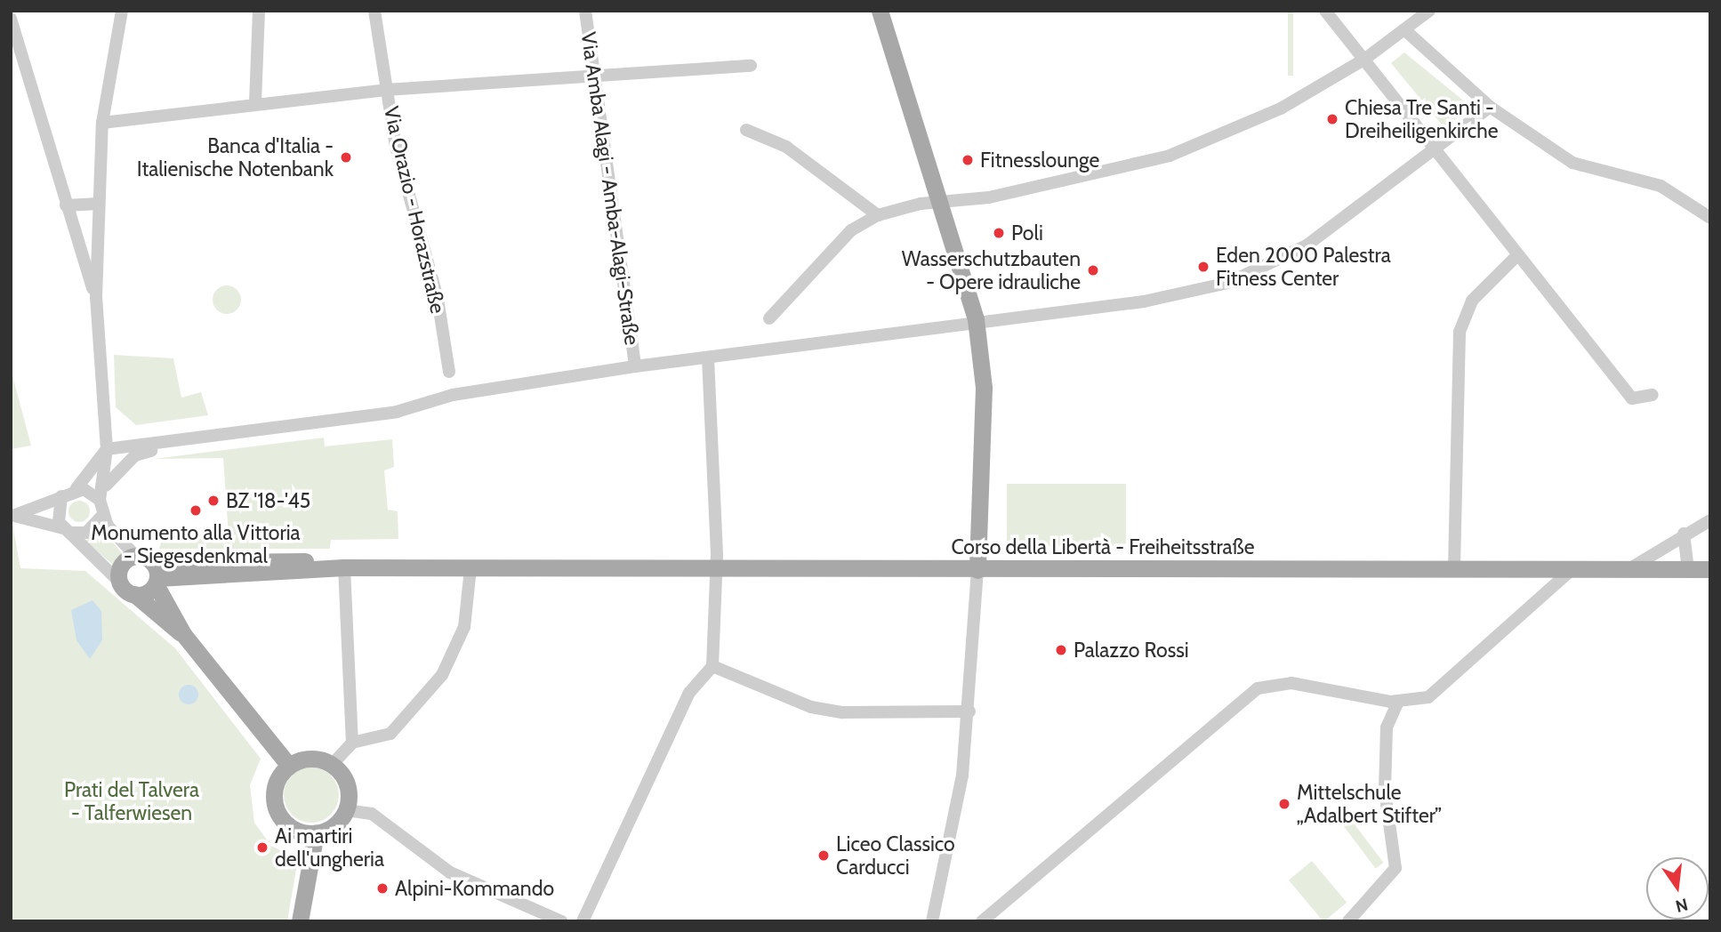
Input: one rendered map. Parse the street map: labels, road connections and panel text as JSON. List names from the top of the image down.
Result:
{
  "streets": {
    "main road": ["Corso della Libertà - Freiheitsstraße"],
    "street": ["Via Amba Alagi - Amba-Alagi-Straße", "Via Orazio - Horazstraße"]
  },
  "parks": ["Prati del Talvera - Talferwiesen"],
  "places": [
    "Chiesa Tre Santi - Dreiheiligenkirche",
    "Banca d'Italia - Italienische Notenbank",
    "Fitnesslounge",
    "Poli",
    "Eden 2000 Palestra Fitness Center",
    "Wasserschutzbauten - Opere idrauliche",
    "BZ '18-'45",
    "Monumento alla Vittoria - Siegesdenkmal",
    "Palazzo Rossi",
    "Mittelschule „Adalbert Stifter”",
    "Ai martiri dell'ungheria",
    "Liceo Classico Carducci",
    "Alpini-Kommando"
  ],
  "north": "bottom"
}
